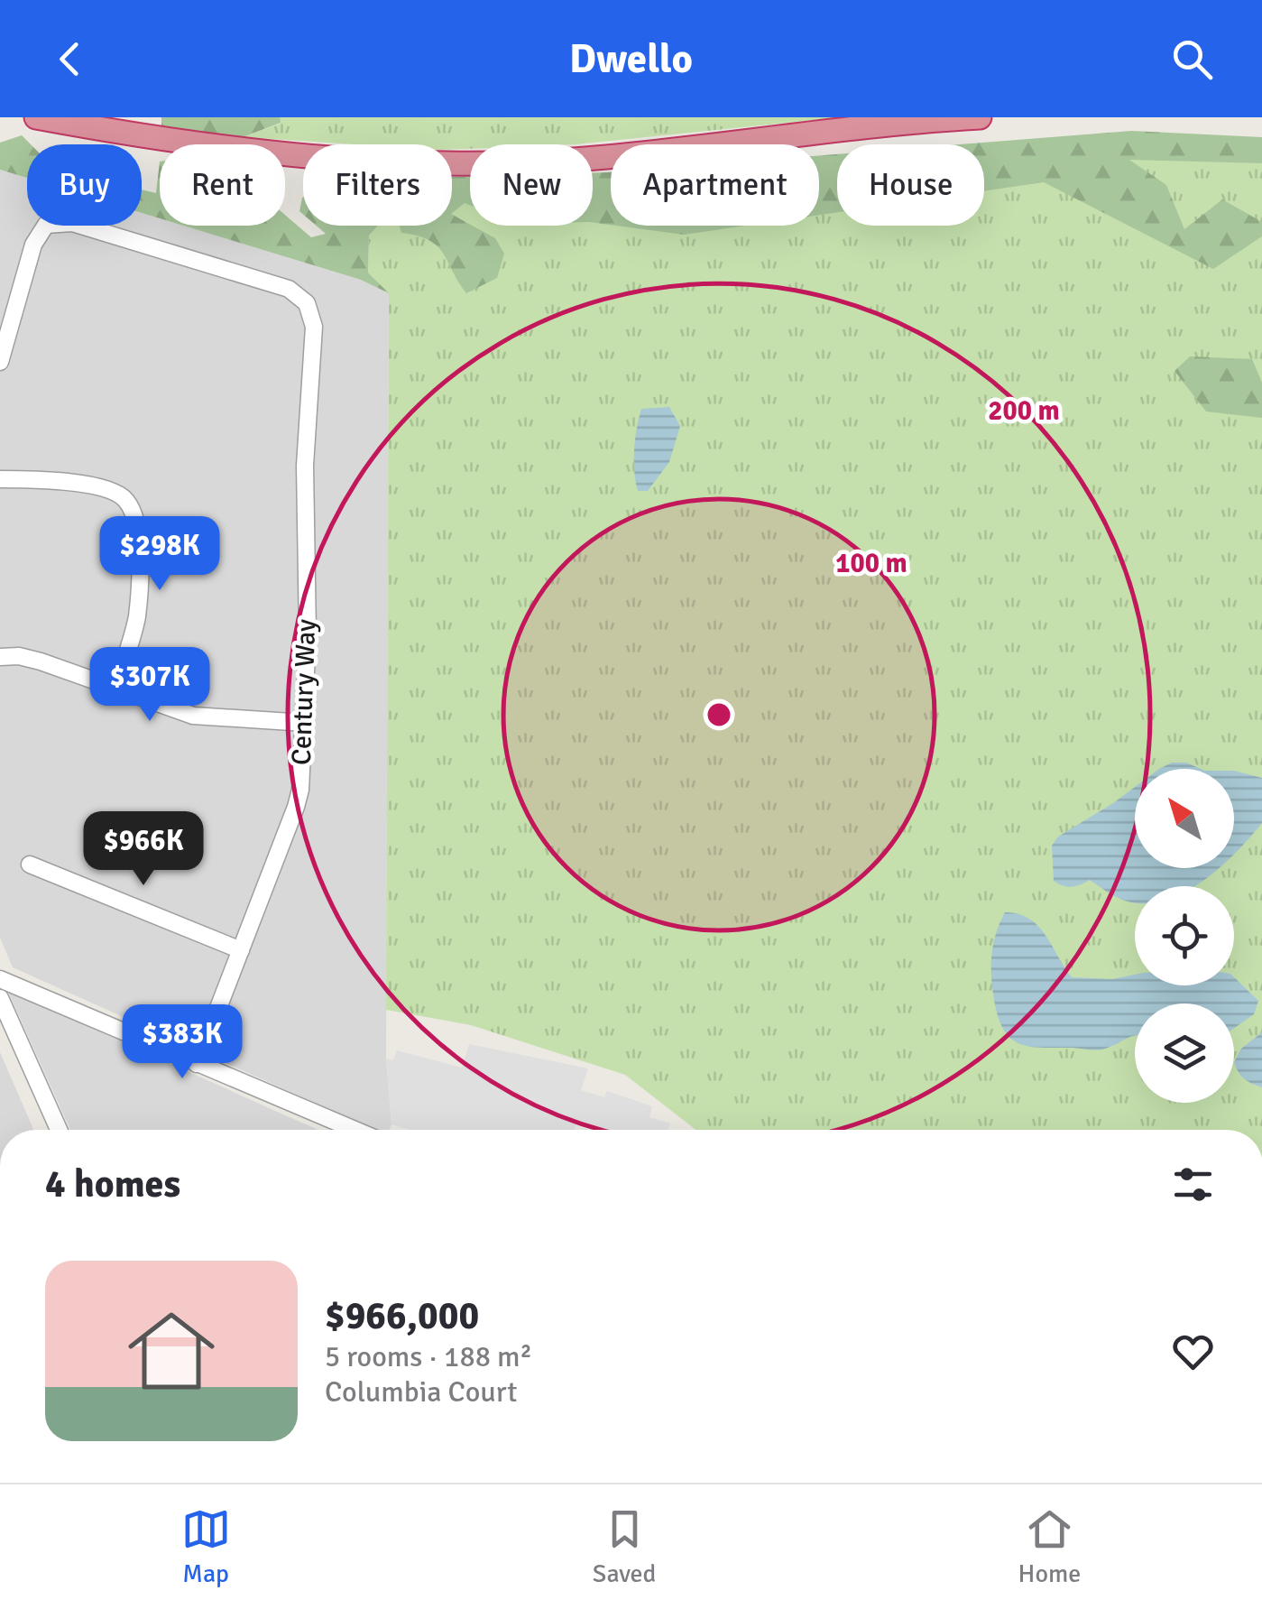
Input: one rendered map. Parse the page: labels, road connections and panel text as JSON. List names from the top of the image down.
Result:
{
  "streets": {
    "street": ["Century Way"]
  },
  "north": "top left",
  "page": {
    "header": "Dwello",
    "chip": [
      "Buy",
      "Rent",
      "Filters",
      "New",
      "Apartment",
      "House"
    ],
    "price": [
      "$298K",
      "$307K",
      "$966K",
      "$383K"
    ],
    "heading": "4 homes",
    "list": [
      {
        "name": "$966,000",
        "note": "5 rooms · 188 m² · Columbia Court"
      }
    ],
    "tabs": ["Map", "Saved", "Home"]
  },
  "rings": ["200 m", "100 m"]
}
